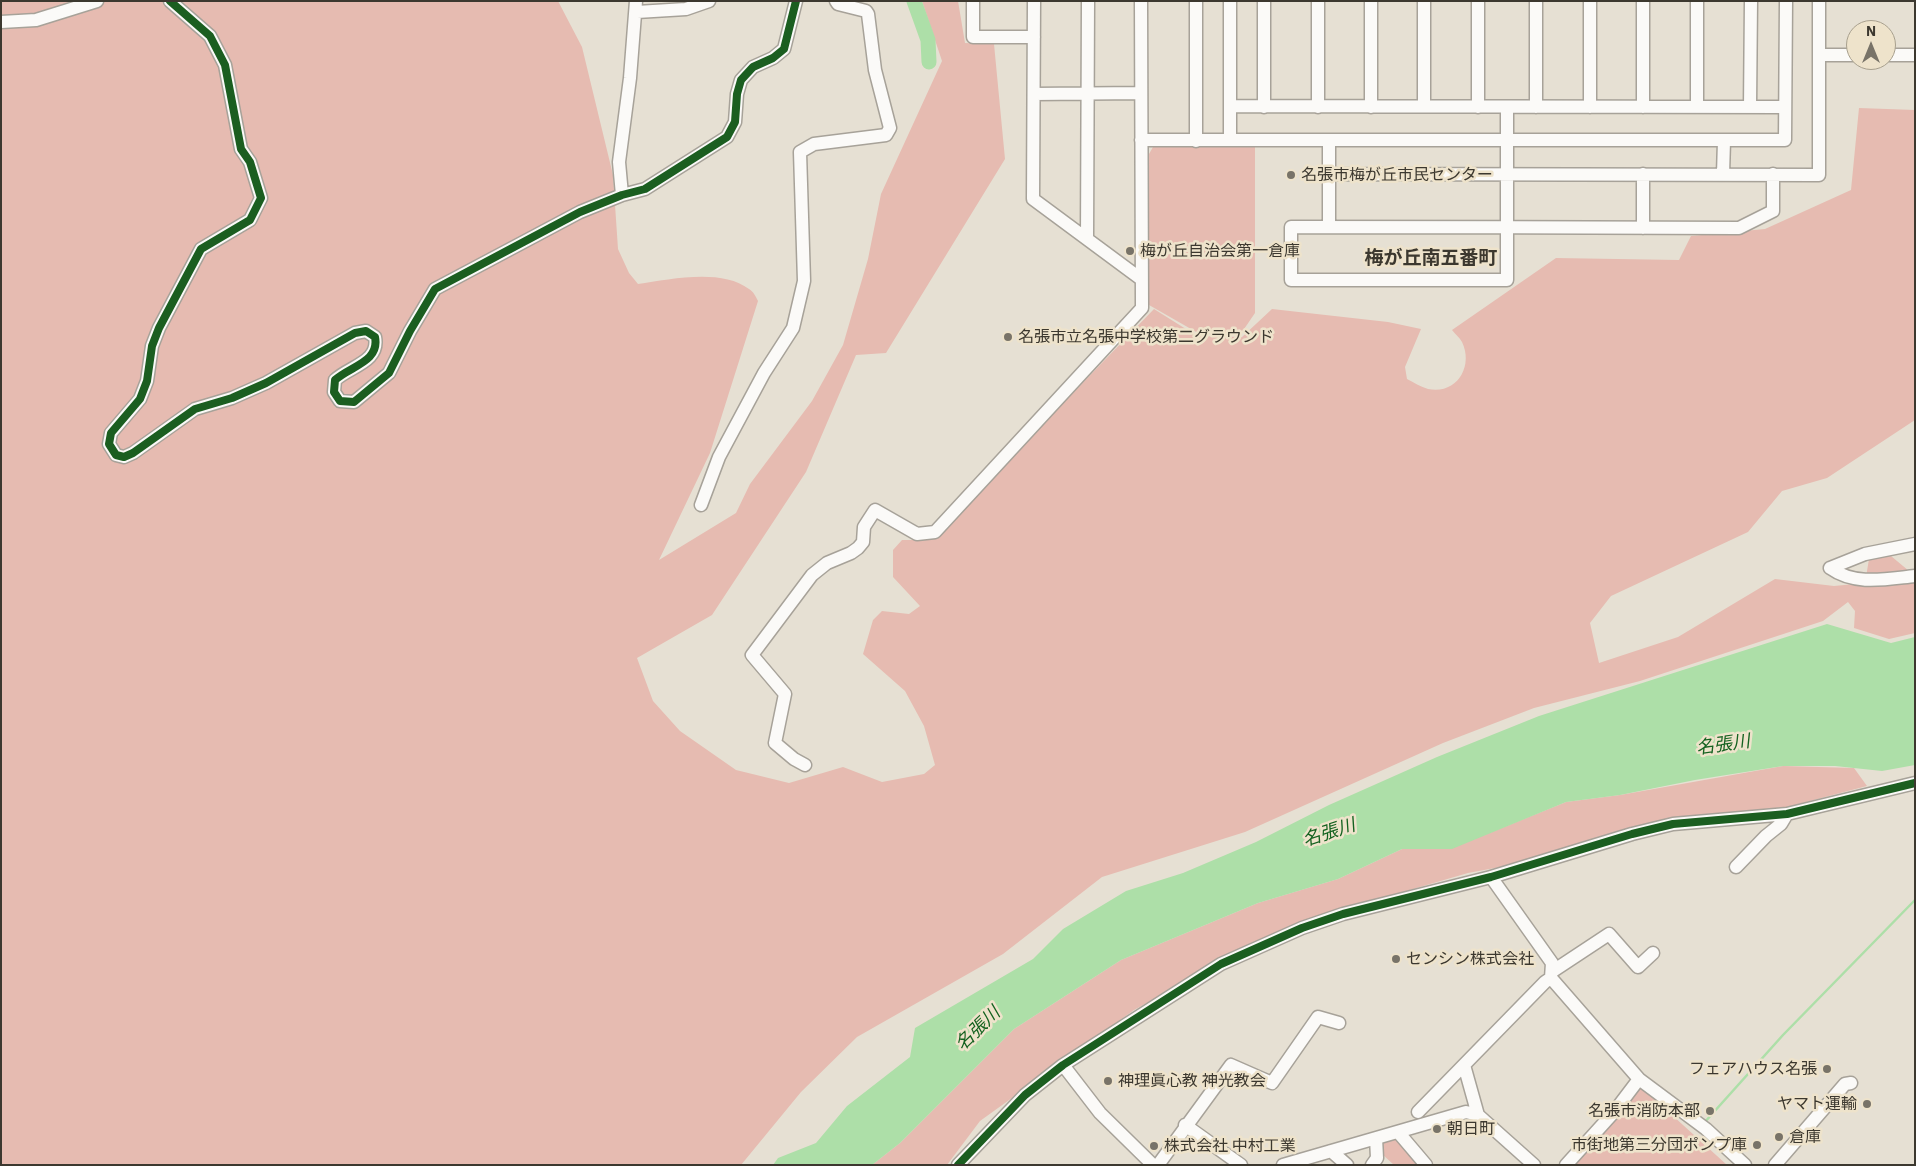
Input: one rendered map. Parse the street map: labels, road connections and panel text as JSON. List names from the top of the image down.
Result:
{
  "districts": ["梅が丘南五番町"],
  "water": ["名張川"],
  "places": [
    "名張市梅が丘市民センター",
    "梅が丘自治会第一倉庫",
    "名張市立名張中学校第二グラウンド",
    "センシン株式会社",
    "フェアハウス名張",
    "神理眞心教 神光教会",
    "ヤマト運輸",
    "名張市消防本部",
    "朝日町",
    "倉庫",
    "市街地第三分団ポンプ庫",
    "株式会社 中村工業"
  ],
  "north": "top"
}
